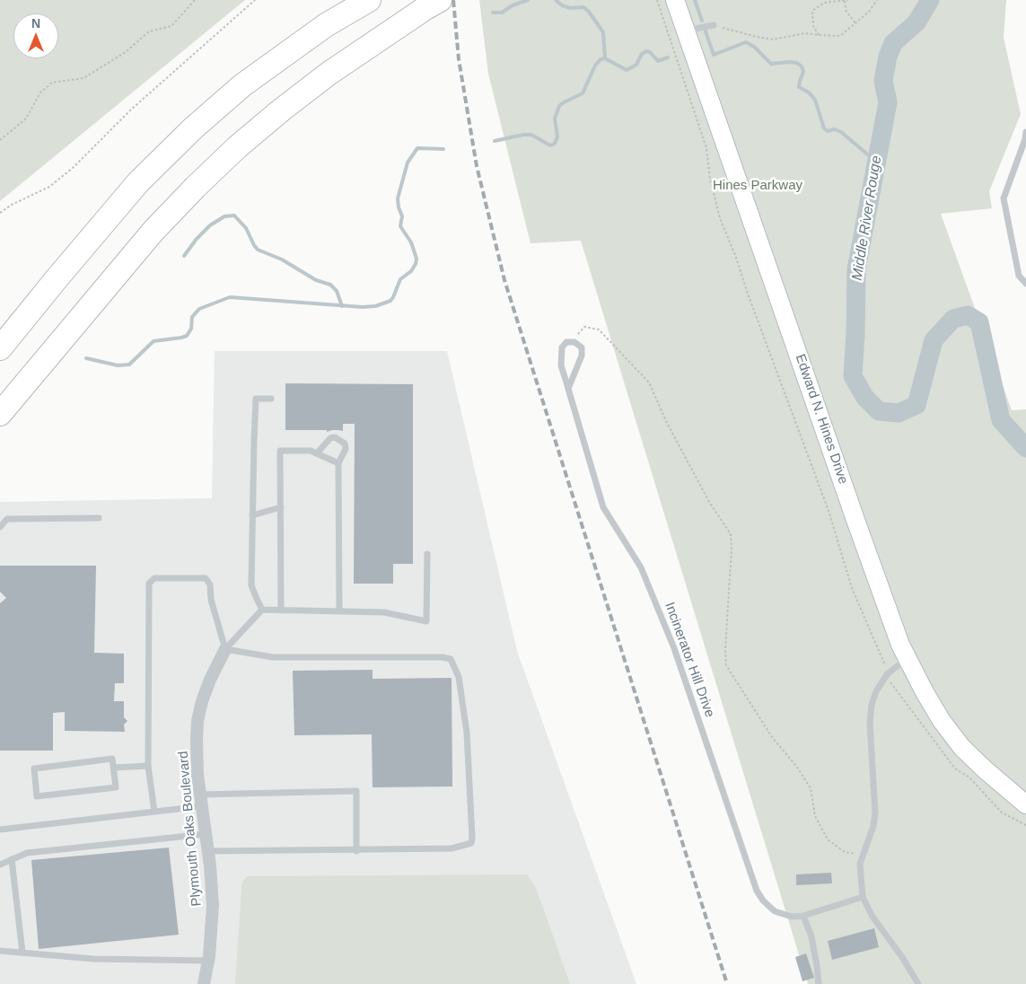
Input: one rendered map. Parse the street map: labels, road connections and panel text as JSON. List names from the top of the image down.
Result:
{
  "streets": {
    "street": ["Edward N. Hines Drive", "Plymouth Oaks Boulevard"],
    "lane": ["Incinerator Hill Drive"]
  },
  "water": ["Middle River Rouge"],
  "parks": ["Hines Parkway"],
  "north": "top"
}
